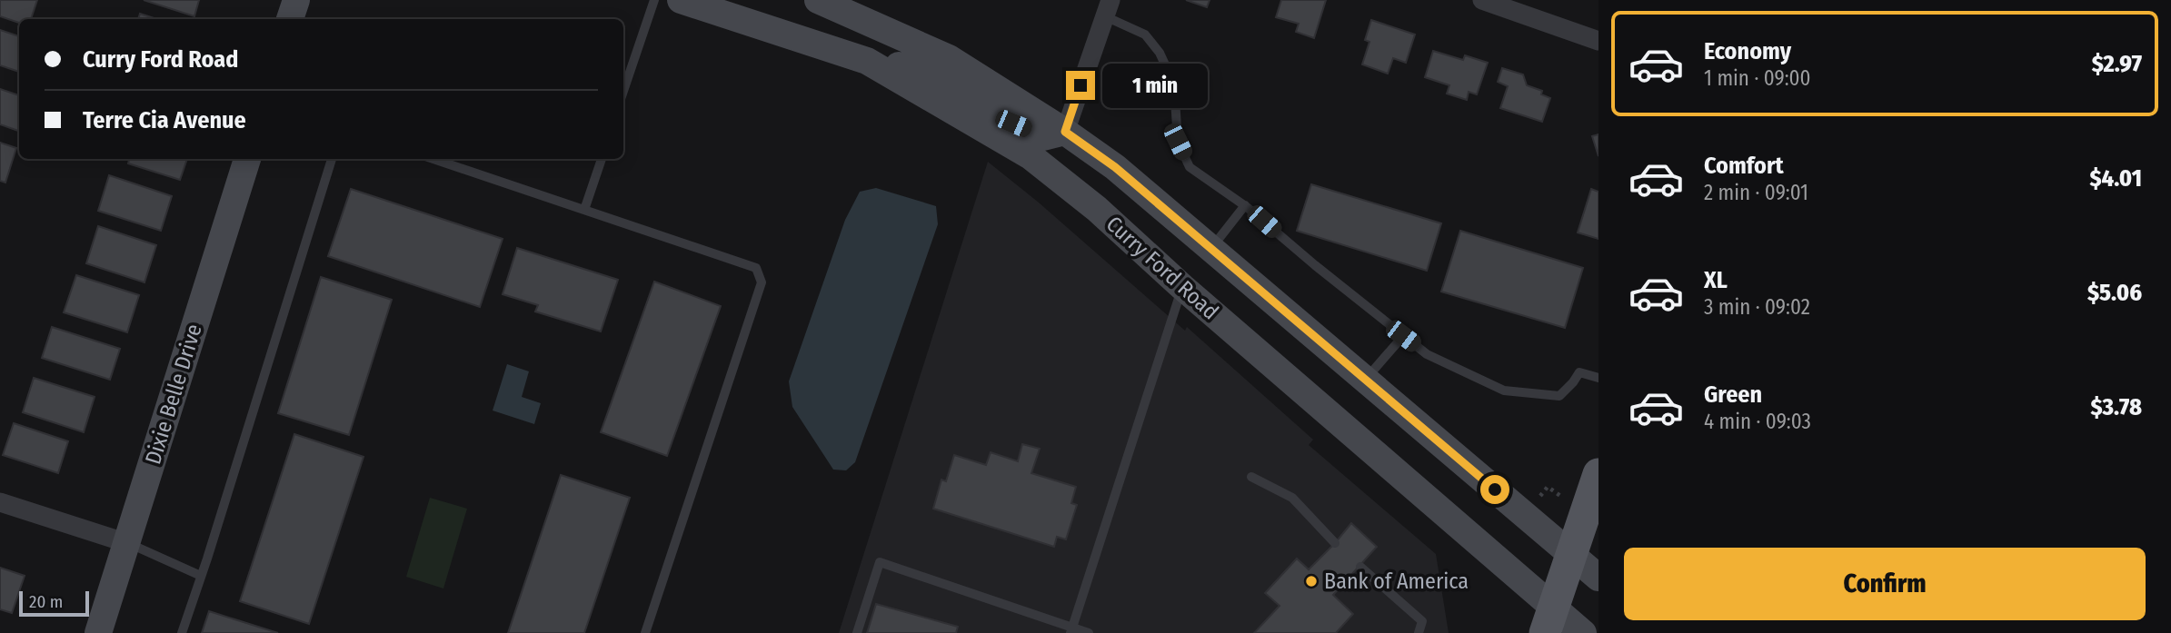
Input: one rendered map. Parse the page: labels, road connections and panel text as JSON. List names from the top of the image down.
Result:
{
  "streets": {
    "main road": ["Curry Ford Road", "Dixie Belle Drive"]
  },
  "places": ["Bank of America"],
  "scale_bar": "20 m",
  "page": {
    "list": [
      {
        "name": "Economy",
        "note": "1 min · 09:00",
        "value": "$2.97"
      },
      {
        "name": "Comfort",
        "note": "2 min · 09:01",
        "value": "$4.01"
      },
      {
        "name": "XL",
        "note": "3 min · 09:02",
        "value": "$5.06"
      },
      {
        "name": "Green",
        "note": "4 min · 09:03",
        "value": "$3.78"
      }
    ],
    "banner": ["Curry Ford Road", "Terre Cia Avenue"],
    "bubble": "1 min",
    "buttons": "Confirm",
    "scale": "20 m"
  }
}
